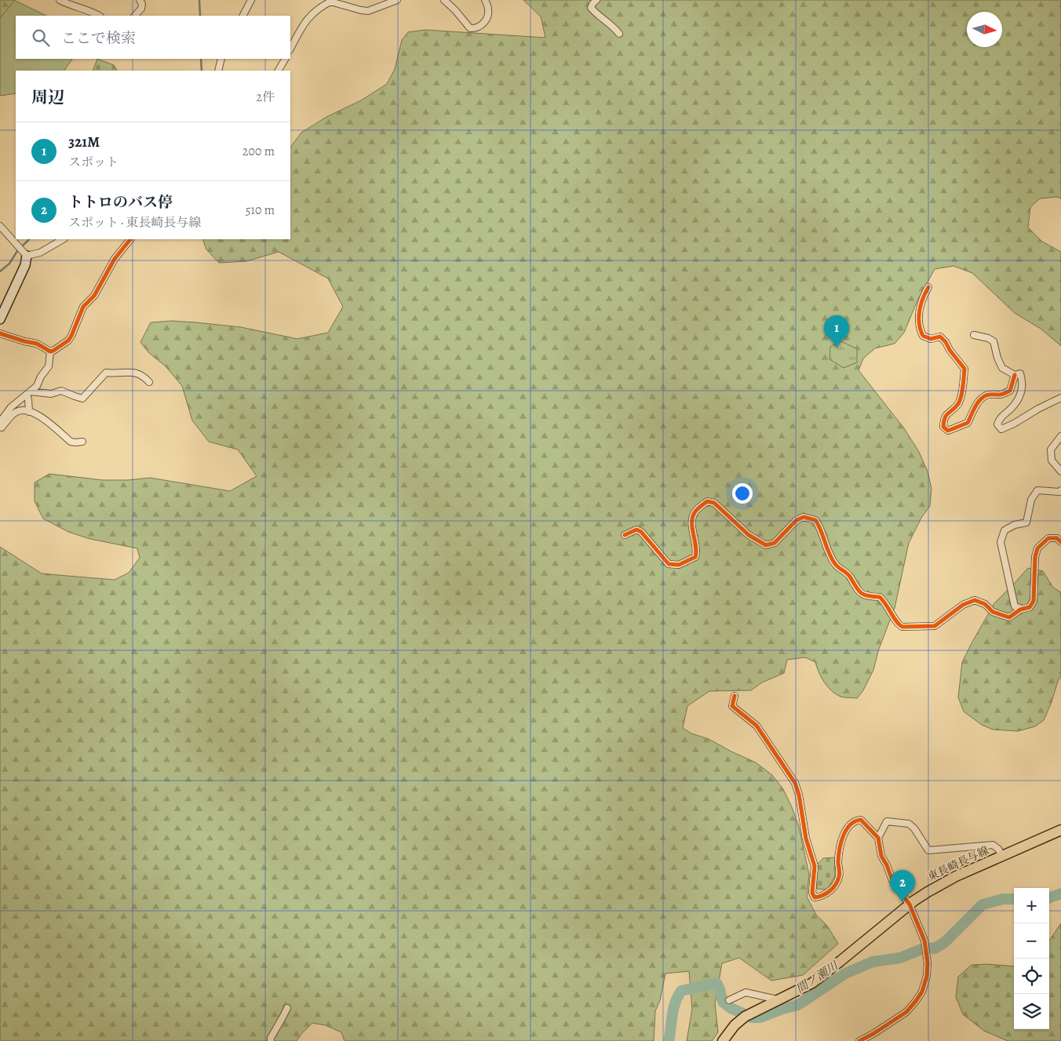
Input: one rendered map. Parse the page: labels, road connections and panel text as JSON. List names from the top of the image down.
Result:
{
  "streets": {
    "main road": ["東長崎長与線"]
  },
  "water": ["間ノ瀬川"],
  "north": "right",
  "page": {
    "search": "ここで検索",
    "heading": ["周辺", "2件"],
    "list": [
      {
        "mark": "1",
        "name": "321M",
        "note": "スポット",
        "value": "200 m"
      },
      {
        "mark": "2",
        "name": "トトロのバス停",
        "note": "スポット · 東長崎長与線",
        "value": "510 m"
      }
    ],
    "pins": ["1", "2"],
    "map_buttons": ["+", "−"]
  }
}
